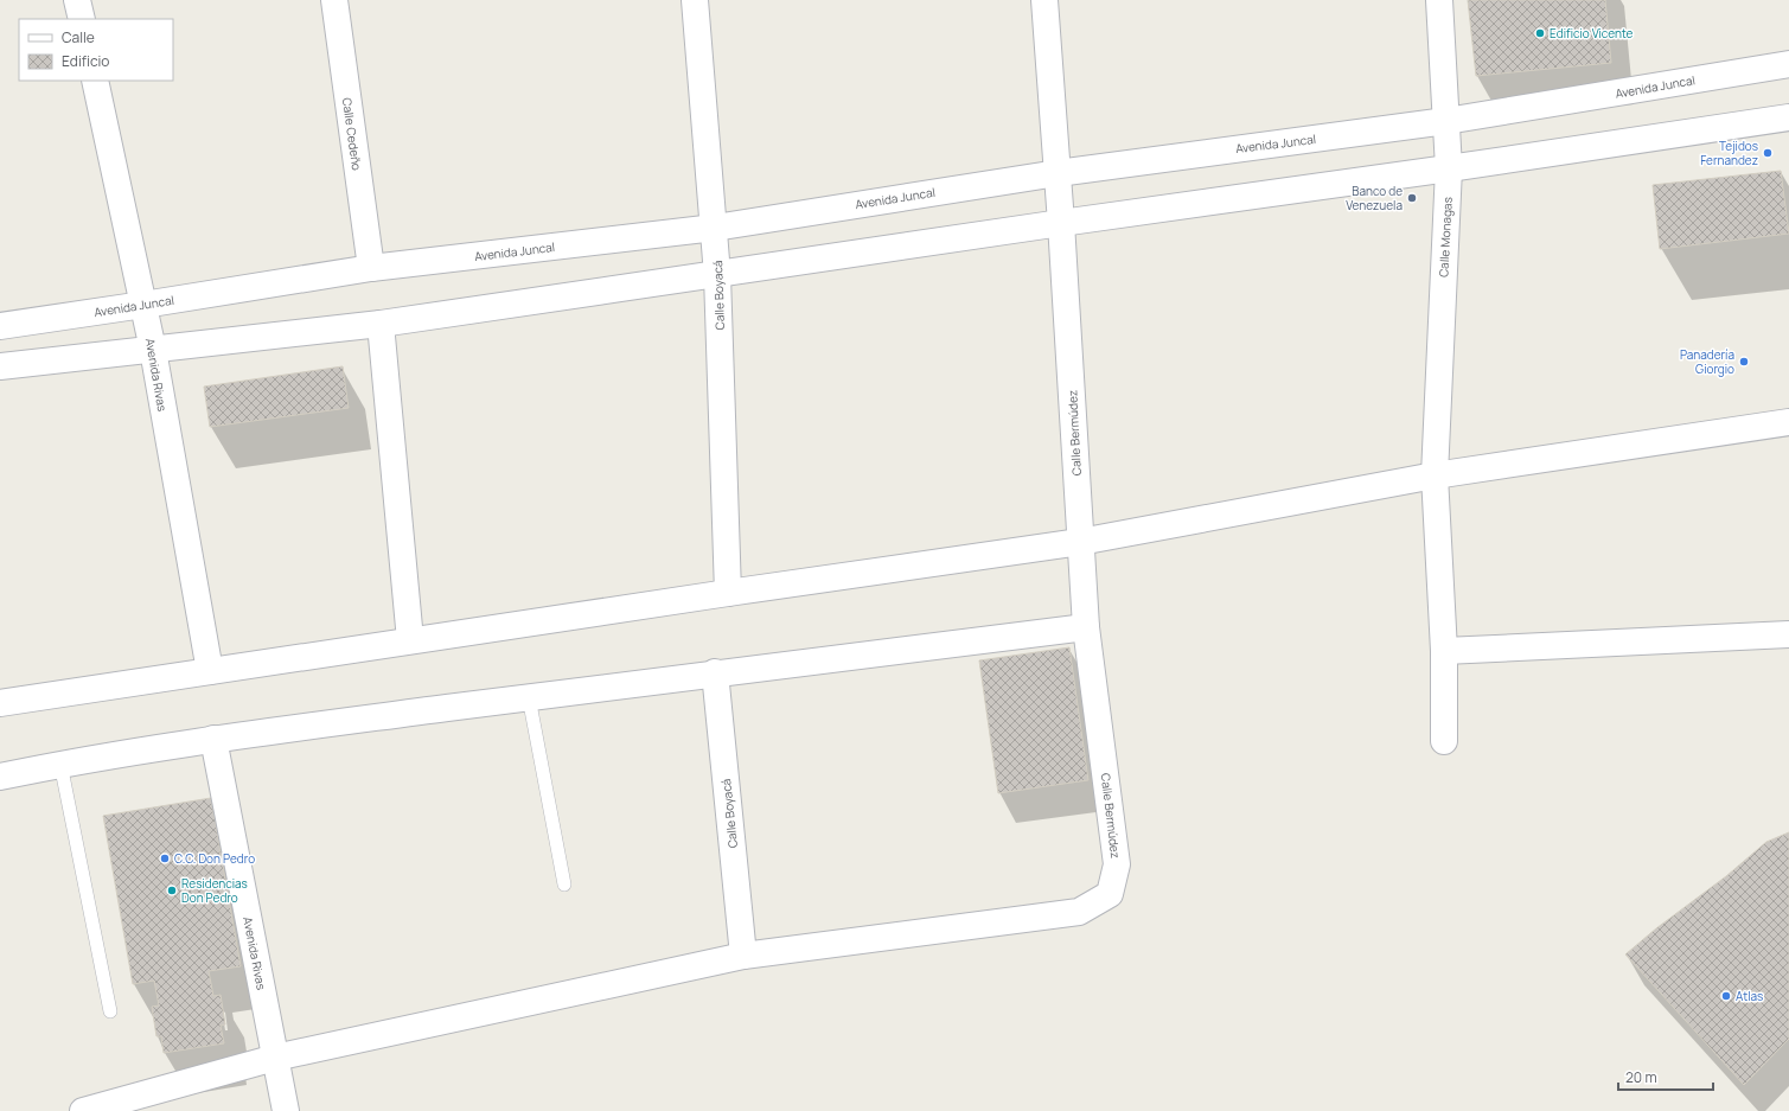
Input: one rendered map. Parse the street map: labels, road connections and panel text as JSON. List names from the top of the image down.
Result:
{
  "streets": {
    "street": [
      "Avenida Juncal",
      "Calle Cedeño",
      "Calle Monagas",
      "Calle Boyacá",
      "Avenida Rivas",
      "Calle Bermúdez"
    ]
  },
  "crossings": [
    ["Avenida Juncal", "Calle Cedeño"],
    ["Avenida Juncal", "Calle Monagas"],
    ["Avenida Juncal", "Calle Boyacá"],
    ["Avenida Juncal", "Avenida Rivas"],
    ["Avenida Juncal", "Calle Bermúdez"],
    ["Calle Boyacá", "Calle Bermúdez"]
  ],
  "places": [
    "Edificio Vicente",
    "Tejidos Fernandez",
    "Banco de Venezuela",
    "Panadería Giorgio",
    "C.C. Don Pedro",
    "Residencias Don Pedro",
    "Atlas"
  ],
  "legend": ["Calle", "Edificio"],
  "scale_bar": "20 m"
}
